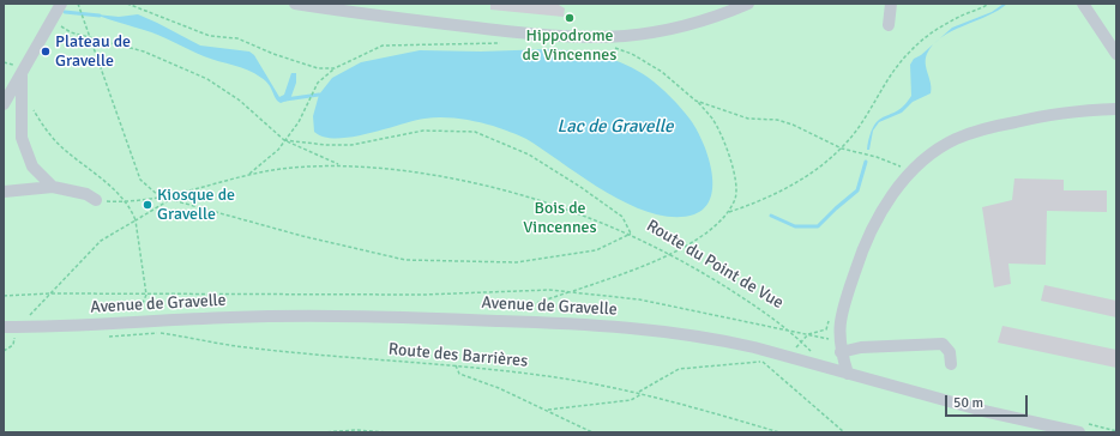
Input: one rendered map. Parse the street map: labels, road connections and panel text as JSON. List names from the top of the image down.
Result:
{
  "streets": {
    "street": ["Avenue de Gravelle"],
    "path": ["Route du Point de Vue", "Route des Barrières"]
  },
  "water": ["Lac de Gravelle"],
  "parks": ["Bois de Vincennes"],
  "places": ["Hippodrome de Vincennes", "Plateau de Gravelle", "Kiosque de Gravelle"],
  "scale_bar": "50 m"
}
